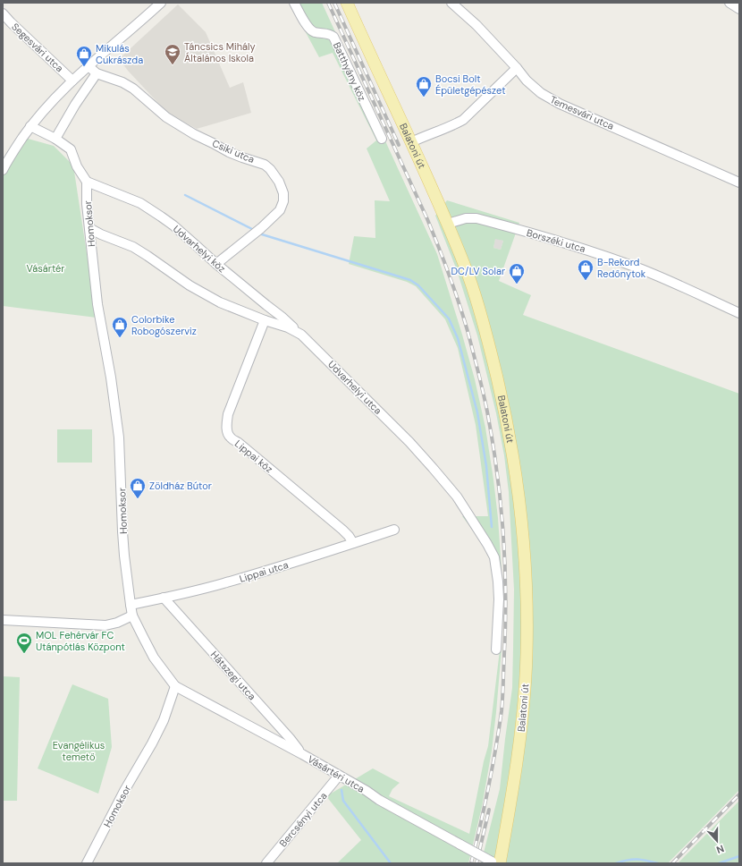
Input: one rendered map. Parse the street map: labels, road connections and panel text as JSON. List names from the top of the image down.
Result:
{
  "streets": {
    "main road": ["Balatoni út"],
    "street": [
      "Segesvári utca",
      "Batthyány köz",
      "Temesvári utca",
      "Csiki utca",
      "Homoksor",
      "Borszéki utca",
      "Udvarhelyi köz",
      "Udvarhelyi utca",
      "Lippai köz",
      "Lippai utca",
      "Hátszegi utca",
      "Vásártéri utca",
      "Bercsényi utca"
    ]
  },
  "crossings": [
    ["Balatoni út", "Borszéki utca"],
    ["Balatoni út", "Vásártéri utca"],
    ["Csiki utca", "Udvarhelyi köz"],
    ["Homoksor", "Udvarhelyi köz"],
    ["Homoksor", "Udvarhelyi utca"],
    ["Homoksor", "Lippai utca"],
    ["Homoksor", "Vásártéri utca"],
    ["Udvarhelyi köz", "Udvarhelyi utca"],
    ["Udvarhelyi utca", "Lippai köz"],
    ["Lippai köz", "Lippai utca"],
    ["Lippai utca", "Hátszegi utca"],
    ["Hátszegi utca", "Vásártéri utca"],
    ["Vásártéri utca", "Bercsényi utca"]
  ],
  "parks": ["Vásártér", "Evangélikus temető"],
  "places": {
    "school or university": ["Táncsics Mihály Általános Iskola"],
    "shop": [
      "Mikulás Cukrászda",
      "Bocsi Bolt Épületgépészet",
      "B-Rekord Redőnytok",
      "DC/LV Solar",
      "Colorbike Robogószerviz",
      "Zöldház Bútor"
    ],
    "sports": ["MOL Fehérvár FC Utánpótlás Központ"]
  },
  "north": "bottom"
}
